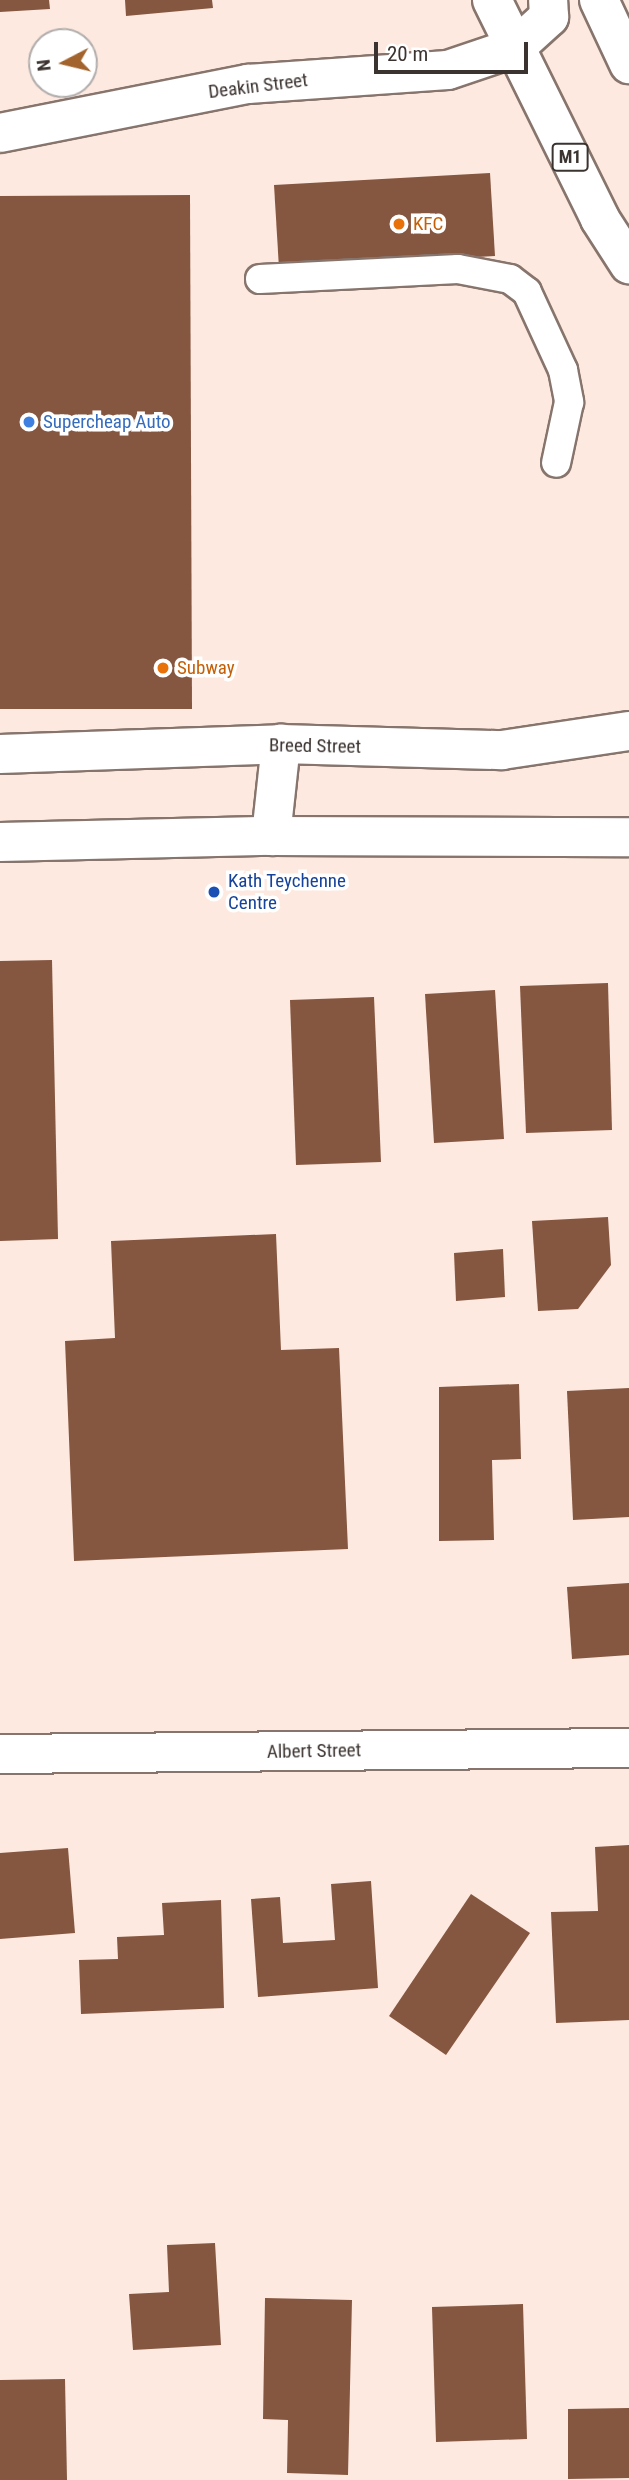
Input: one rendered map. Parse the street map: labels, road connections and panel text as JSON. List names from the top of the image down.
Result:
{
  "streets": {
    "main road": [
      "Deakin Street",
      "M1",
      "Breed Street",
      "Albert Street"
    ]
  },
  "crossings": [
    ["Deakin Street", "M1"]
  ],
  "places": [
    "KFC",
    "Supercheap Auto",
    "Subway",
    "Kath Teychenne Centre"
  ],
  "scale_bar": "20 m",
  "north": "left"
}
